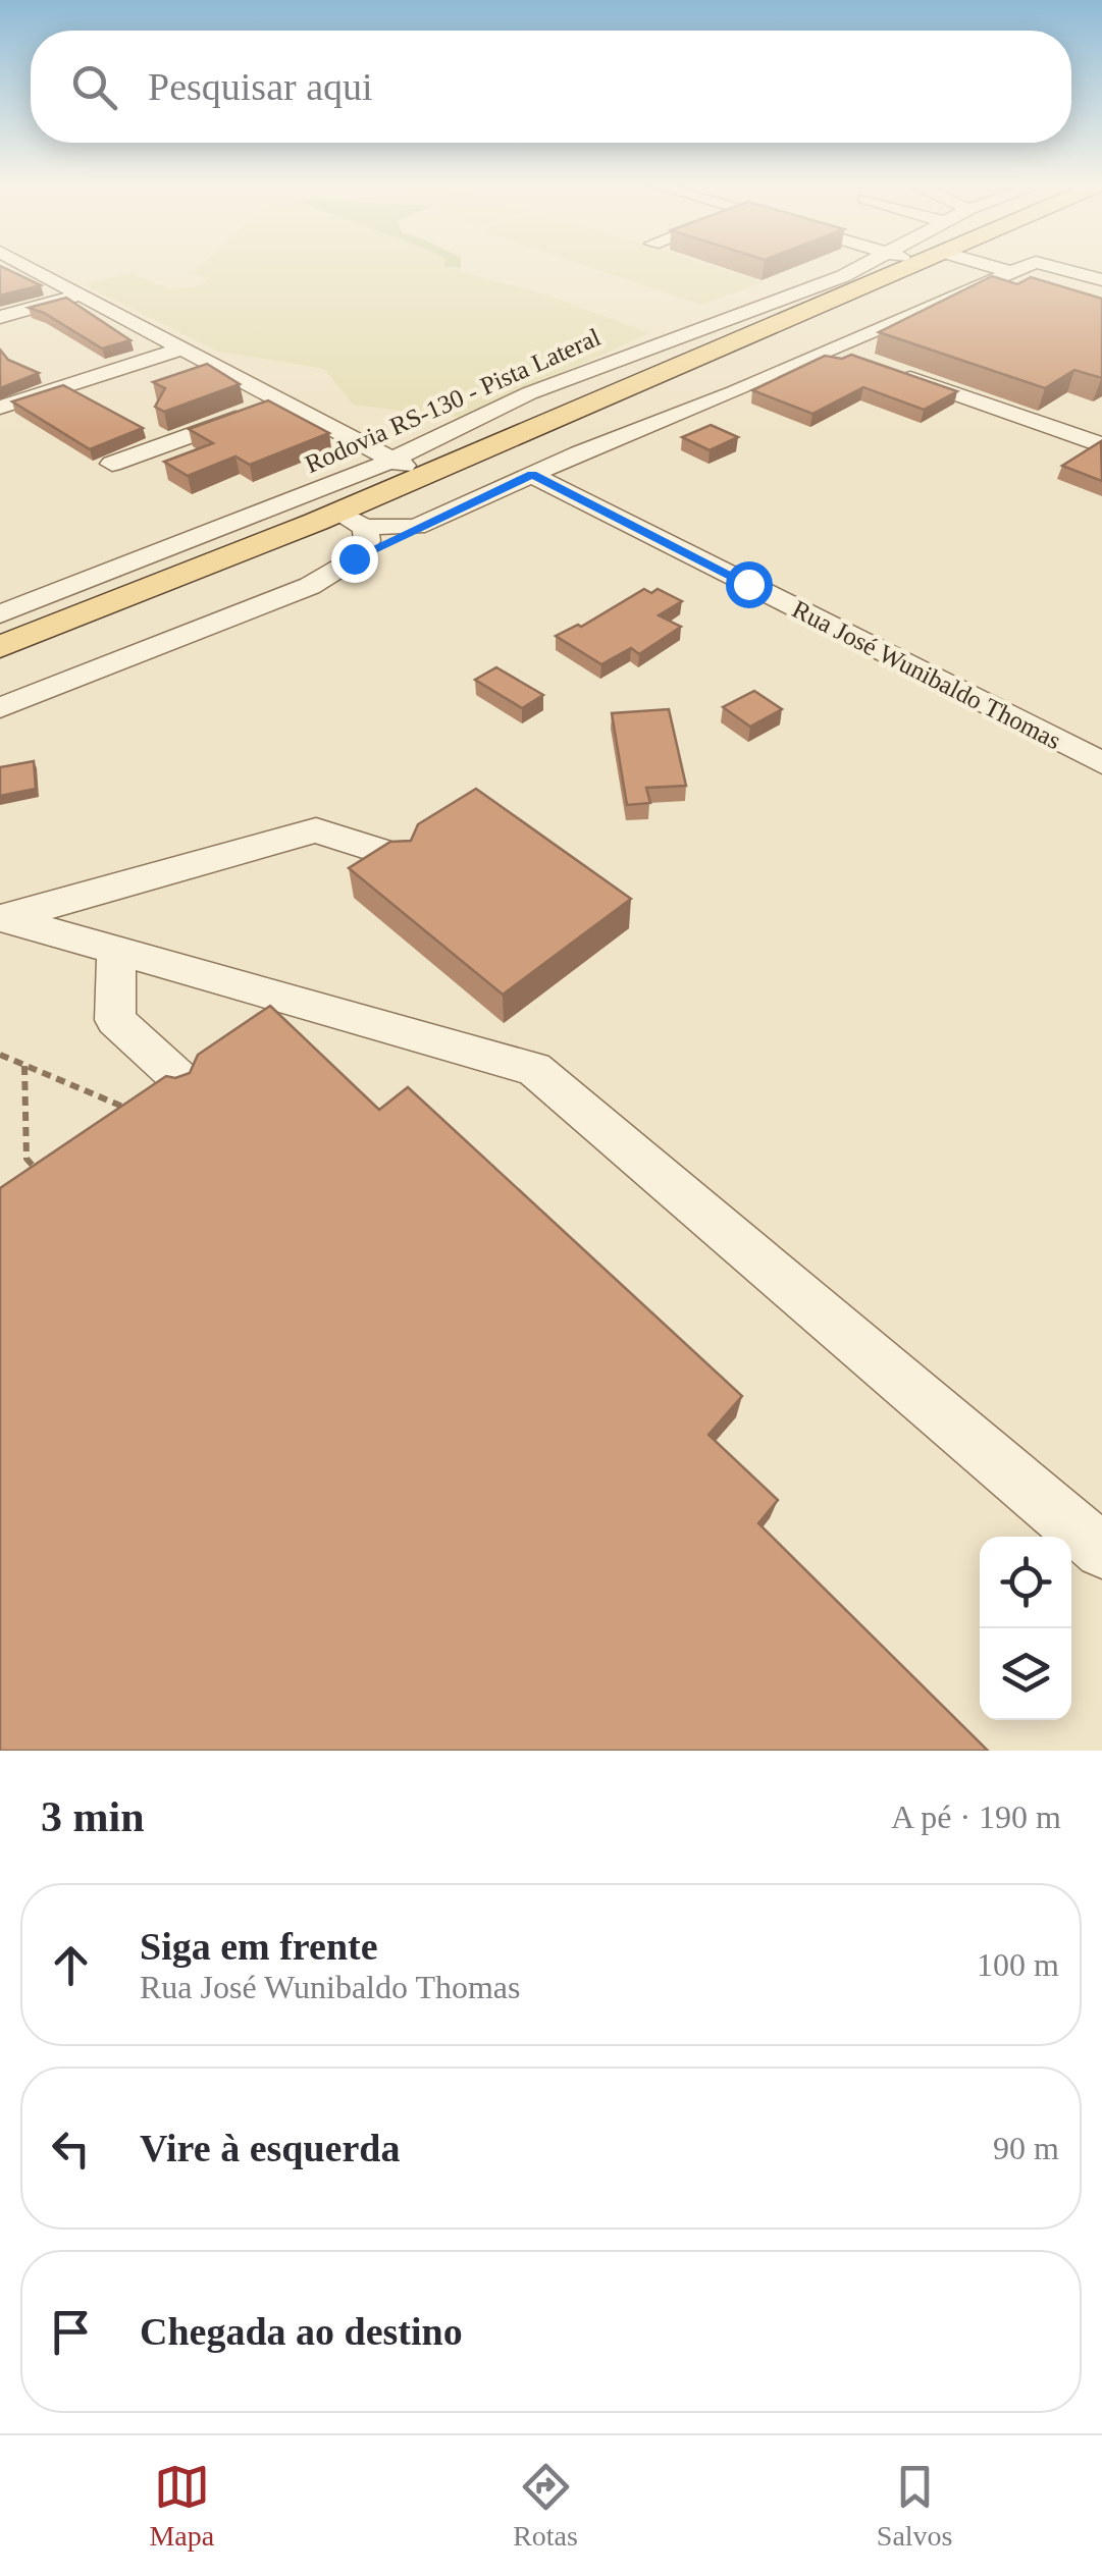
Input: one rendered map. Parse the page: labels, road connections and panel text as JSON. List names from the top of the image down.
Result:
{
  "streets": {
    "street": ["Rodovia RS-130 - Pista Lateral", "Rua José Wunibaldo Thomas"]
  },
  "page": {
    "search": "Pesquisar aqui",
    "heading": ["3 min", "A pé · 190 m"],
    "list": [
      ["Siga em frente", "Rua José Wunibaldo Thomas", "100 m"],
      ["Vire à esquerda", "90 m"],
      "Chegada ao destino"
    ],
    "nav": ["Mapa", "Rotas", "Salvos"]
  }
}
